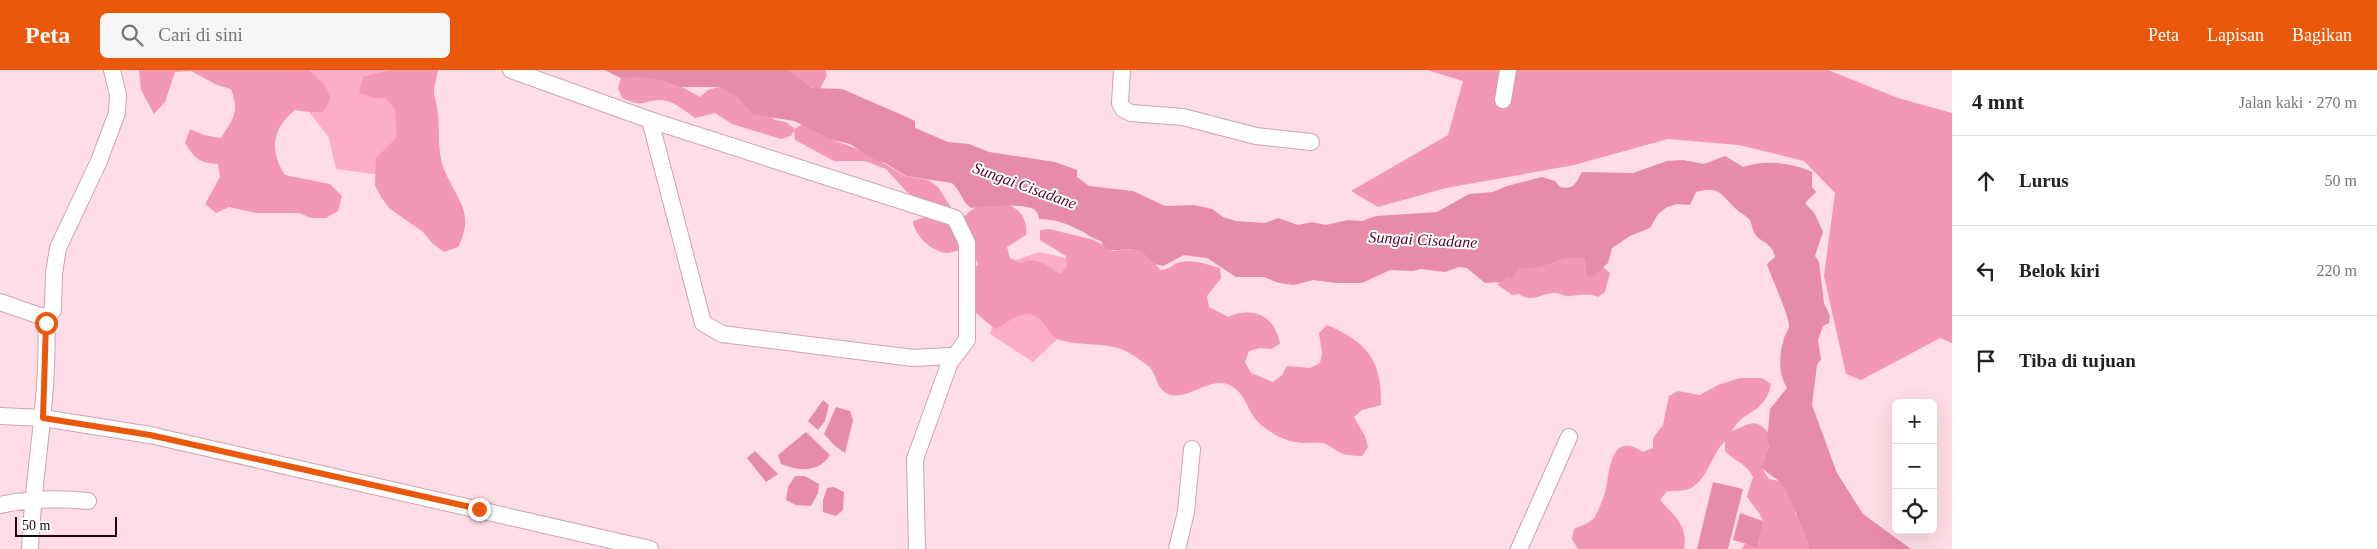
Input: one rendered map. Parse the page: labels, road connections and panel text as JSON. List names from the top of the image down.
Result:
{
  "water": ["Sungai Cisadane"],
  "scale_bar": "50 m",
  "page": {
    "header": "Peta",
    "search": "Cari di sini",
    "nav": ["Peta", "Lapisan", "Bagikan"],
    "heading": ["4 mnt", "Jalan kaki · 270 m"],
    "list": [
      ["Lurus", "50 m"],
      ["Belok kiri", "220 m"],
      "Tiba di tujuan"
    ],
    "map_buttons": ["+", "−"],
    "scale": "50 m"
  }
}
